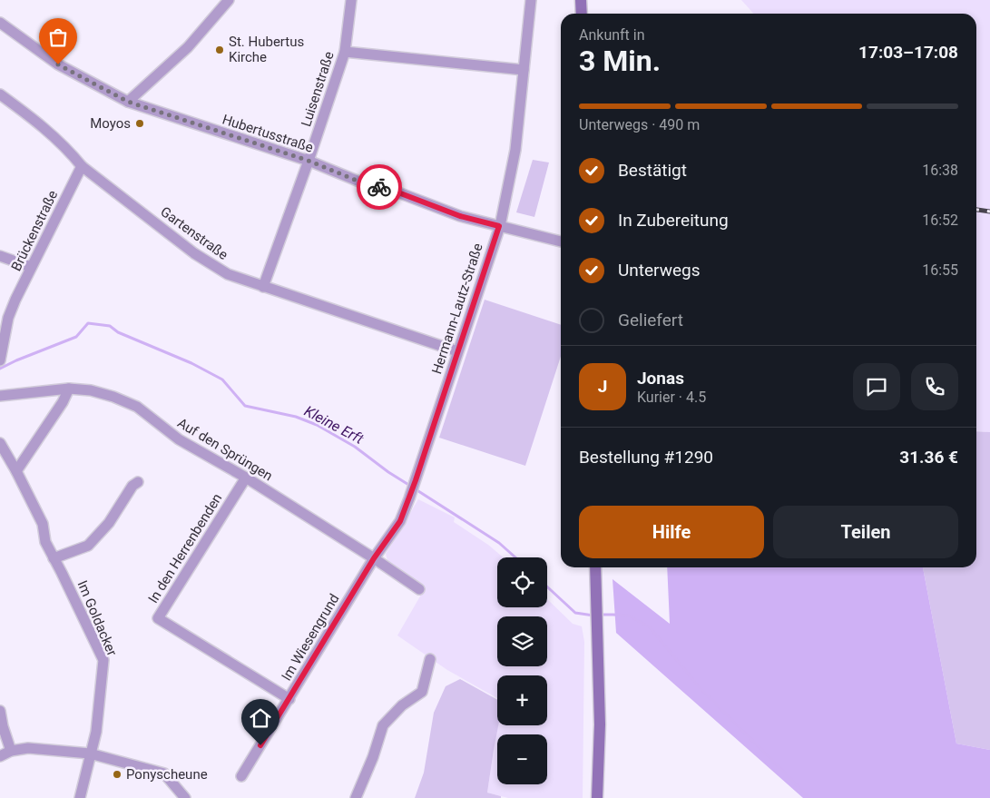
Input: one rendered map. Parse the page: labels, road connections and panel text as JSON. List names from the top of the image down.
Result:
{
  "streets": {
    "street": [
      "Luisenstraße",
      "Hubertusstraße",
      "Brückenstraße",
      "Gartenstraße",
      "Hermann-Lautz-Straße",
      "Auf den Sprüngen",
      "In den Herrenbenden",
      "Im Goldacker",
      "Im Wiesengrund"
    ]
  },
  "crossings": [
    ["Luisenstraße", "Hubertusstraße"],
    ["Luisenstraße", "Gartenstraße"],
    ["Hubertusstraße", "Hermann-Lautz-Straße"],
    ["Brückenstraße", "Gartenstraße"],
    ["Gartenstraße", "Hermann-Lautz-Straße"],
    ["Hermann-Lautz-Straße", "Auf den Sprüngen"],
    ["Hermann-Lautz-Straße", "Im Wiesengrund"],
    ["Auf den Sprüngen", "In den Herrenbenden"],
    ["Auf den Sprüngen", "Im Wiesengrund"],
    ["In den Herrenbenden", "Im Wiesengrund"]
  ],
  "water": ["Kleine Erft"],
  "places": ["St. Hubertus Kirche", "Moyos", "Ponyscheune"],
  "page": {
    "heading": ["3 Min.", "Ankunft in", "17:03–17:08"],
    "panel": [
      "Jonas",
      "Kurier · 4.5",
      "Bestellung #1290",
      "31.36 €"
    ],
    "bar": "Unterwegs · 490 m",
    "list": [
      ["Bestätigt", "16:38"],
      ["In Zubereitung", "16:52"],
      ["Unterwegs", "16:55"],
      "Geliefert"
    ],
    "round": "J",
    "buttons": ["Hilfe", "Teilen"],
    "map_buttons": ["+", "−"]
  }
}
